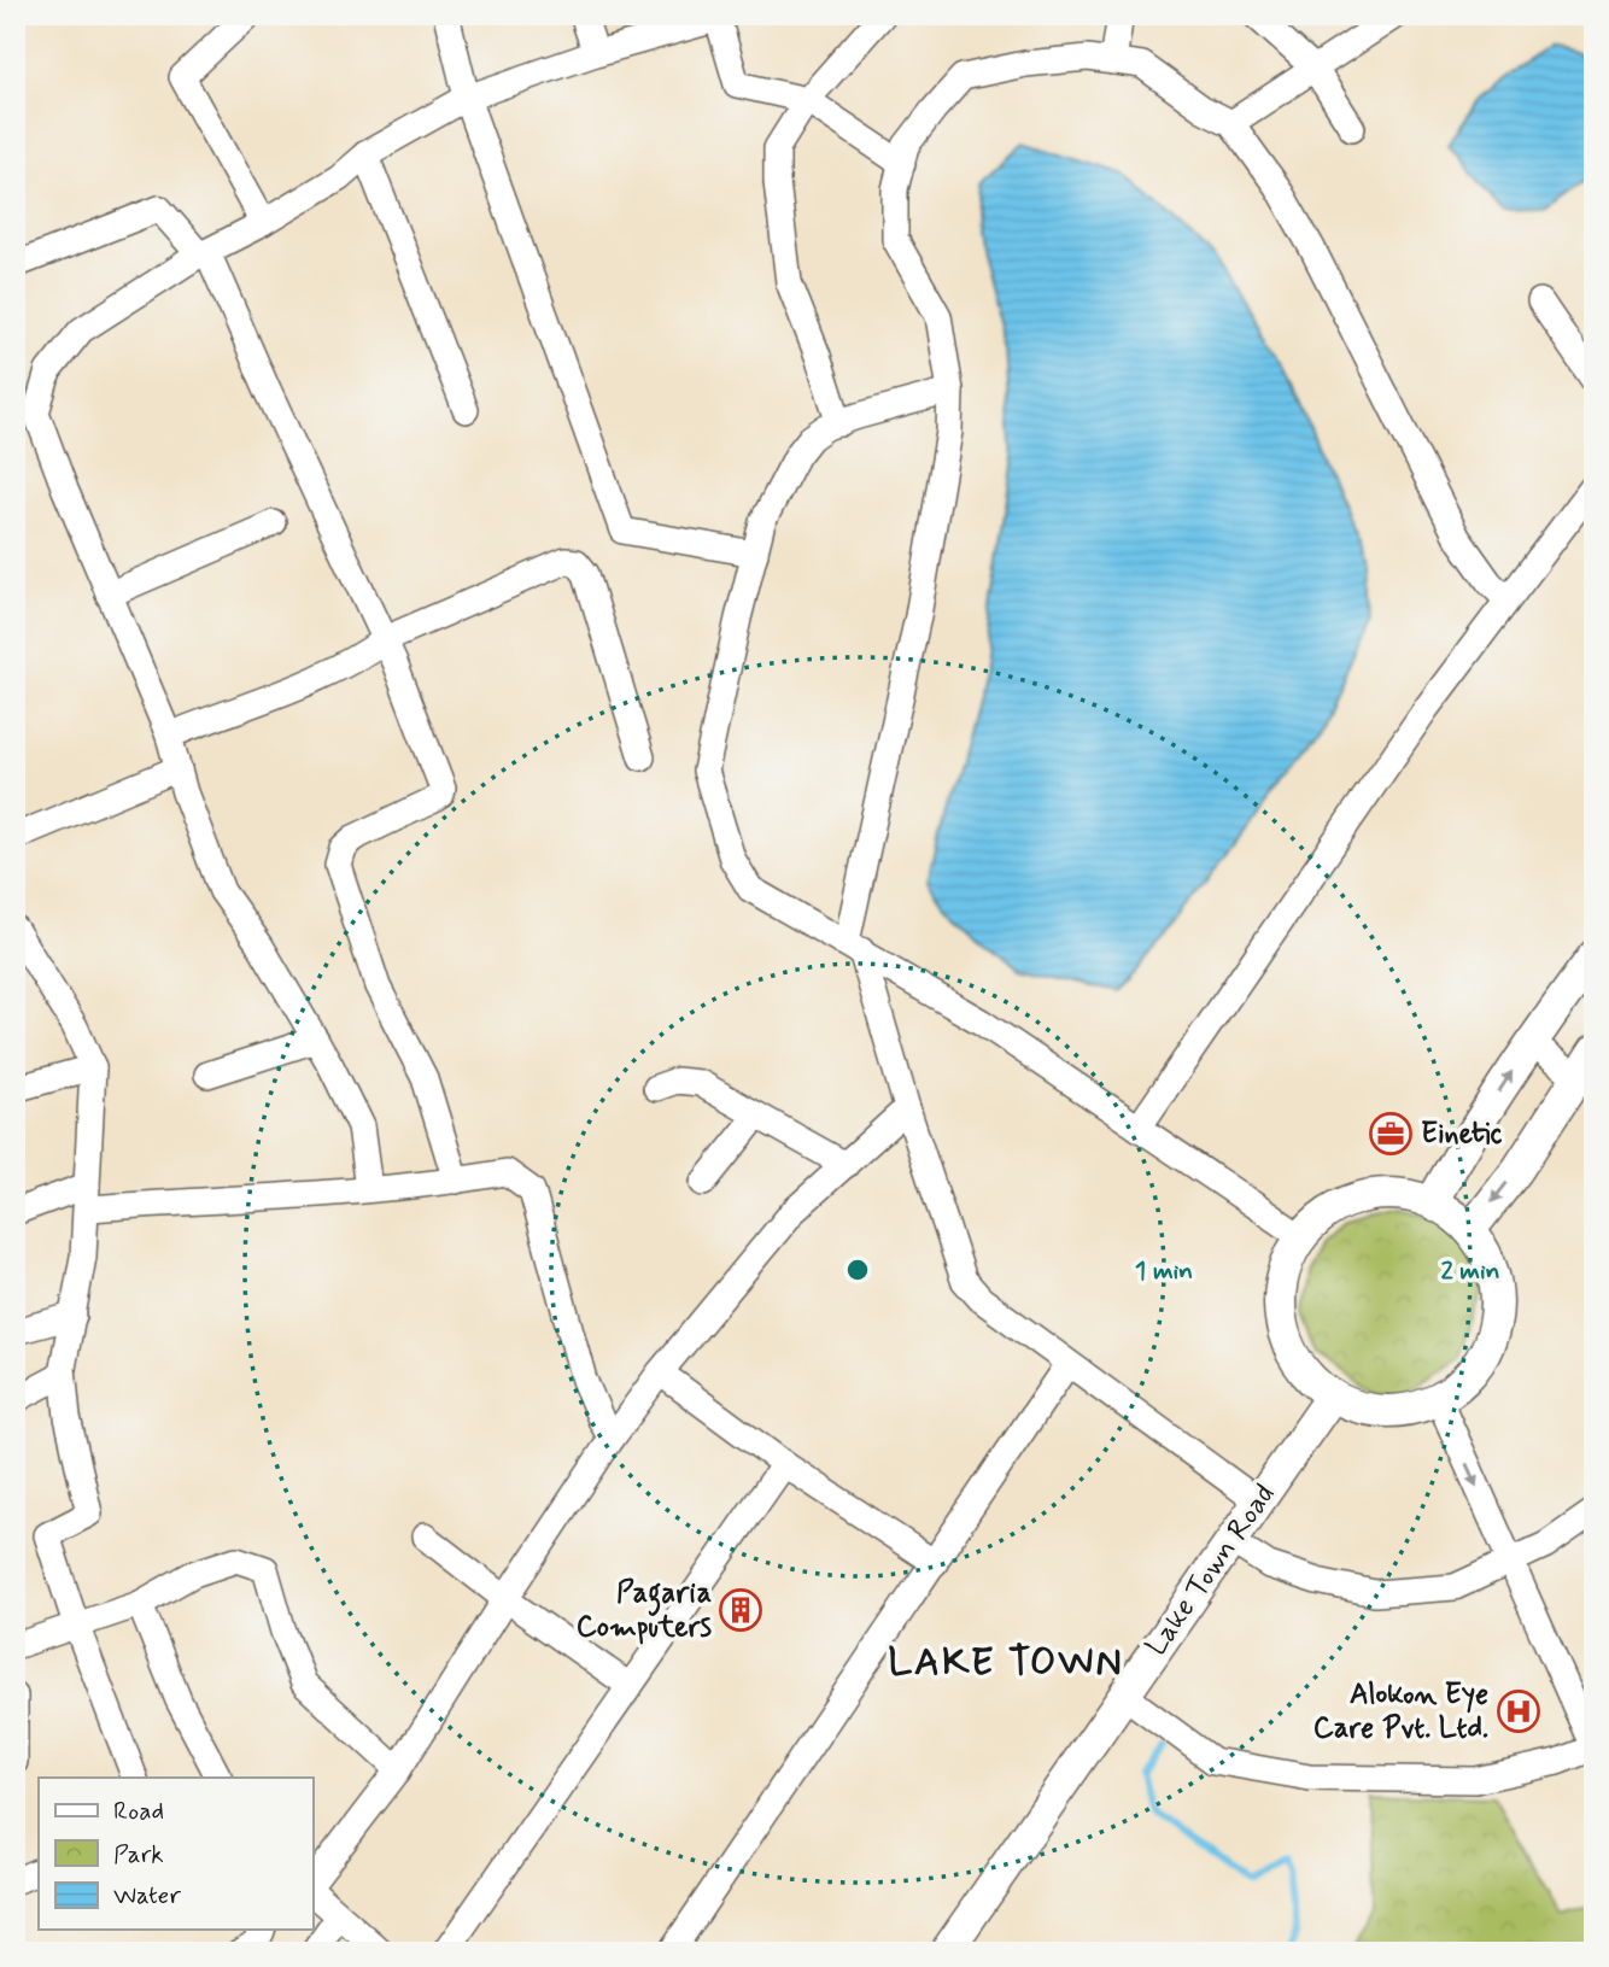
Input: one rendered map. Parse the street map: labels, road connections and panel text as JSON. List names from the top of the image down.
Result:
{
  "streets": {
    "street": ["Lake Town Road"]
  },
  "districts": ["LAKE TOWN"],
  "places": {
    "office": ["Einetic"],
    "building": ["Pagaria Computers"],
    "hospital": ["Alokon Eye Care Pvt. Ltd."]
  },
  "legend": ["Road", "Park", "Water"],
  "rings": ["1 min", "2 min"]
}
